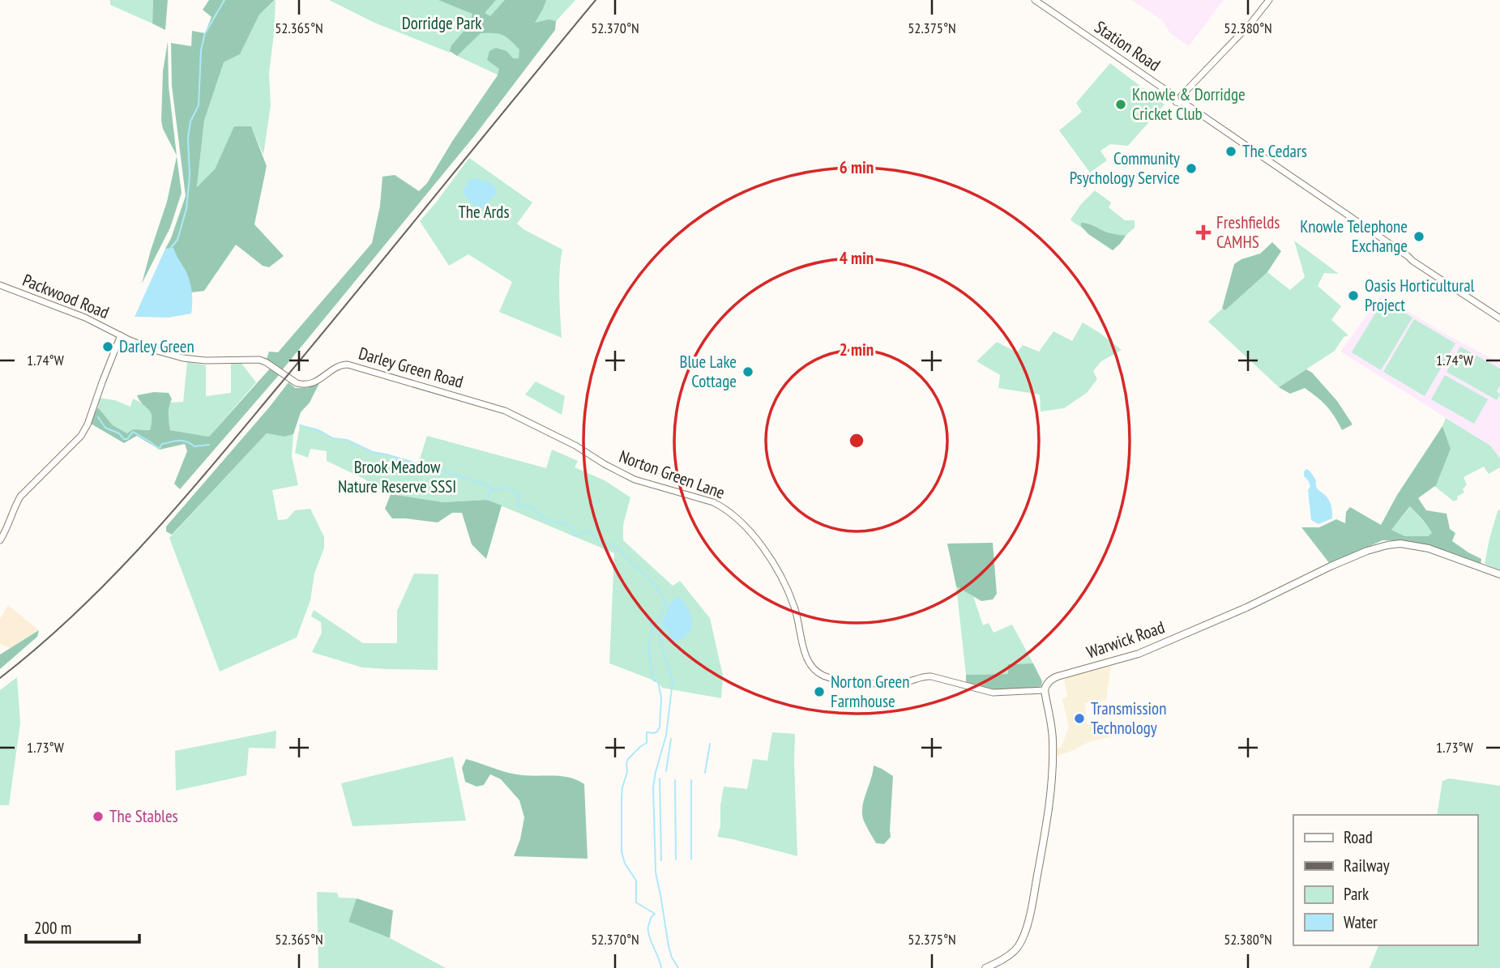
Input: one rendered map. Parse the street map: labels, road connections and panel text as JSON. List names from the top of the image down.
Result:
{
  "streets": {
    "main road": ["Warwick Road"],
    "street": [
      "Station Road",
      "Packwood Road",
      "Darley Green Road",
      "Norton Green Lane"
    ]
  },
  "crossings": [
    ["Packwood Road", "Darley Green Road"],
    ["Darley Green Road", "Norton Green Lane"],
    ["Norton Green Lane", "Warwick Road"]
  ],
  "parks": ["Dorridge Park", "The Ards", "Brook Meadow Nature Reserve SSSI"],
  "places": {
    "other": [
      "Knowle & Dorridge Cricket Club",
      "The Cedars",
      "Community Psychology Service",
      "Knowle Telephone Exchange",
      "Oasis Horticultural Project",
      "Darley Green",
      "Blue Lake Cottage",
      "Norton Green Farmhouse",
      "Transmission Technology",
      "The Stables"
    ],
    "health": ["Freshfields CAMHS"]
  },
  "legend": [
    "Road",
    "Railway",
    "Park",
    "Water"
  ],
  "scale_bar": "200 m",
  "coordinates": [
    "52.365°N",
    "52.370°N",
    "52.375°N",
    "52.380°N",
    "1.74°W",
    "1.73°W"
  ],
  "rings": ["6 min", "4 min", "2 min"]
}
